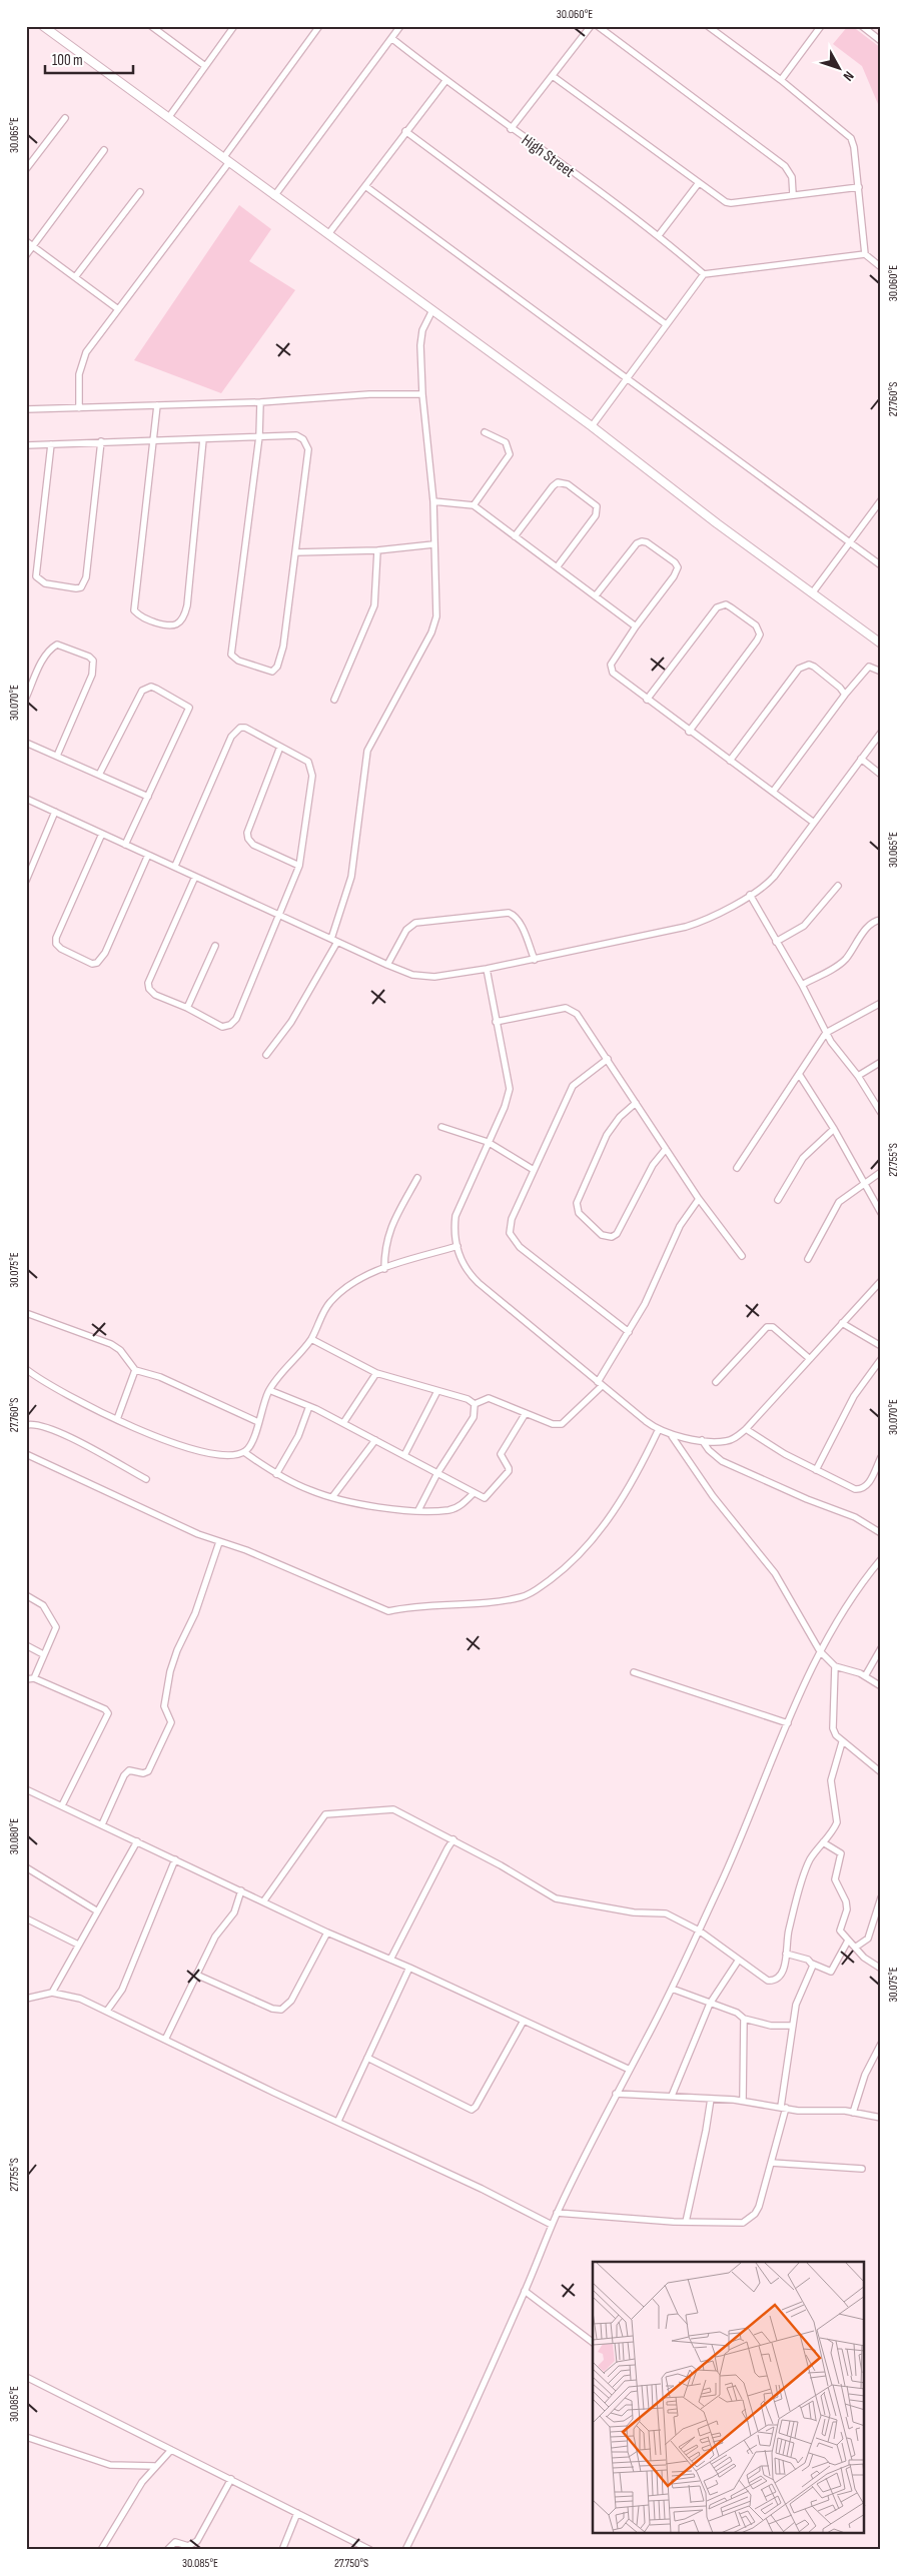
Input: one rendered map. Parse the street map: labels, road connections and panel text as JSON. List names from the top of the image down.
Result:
{
  "streets": {
    "street": ["High Street"]
  },
  "scale_bar": "100 m",
  "north": "bottom right",
  "coordinates": [
    "30.060°E",
    "30.065°E",
    "27.760°S",
    "30.070°E",
    "27.755°S",
    "30.075°E",
    "30.080°E",
    "30.085°E",
    "27.750°S"
  ]
}
